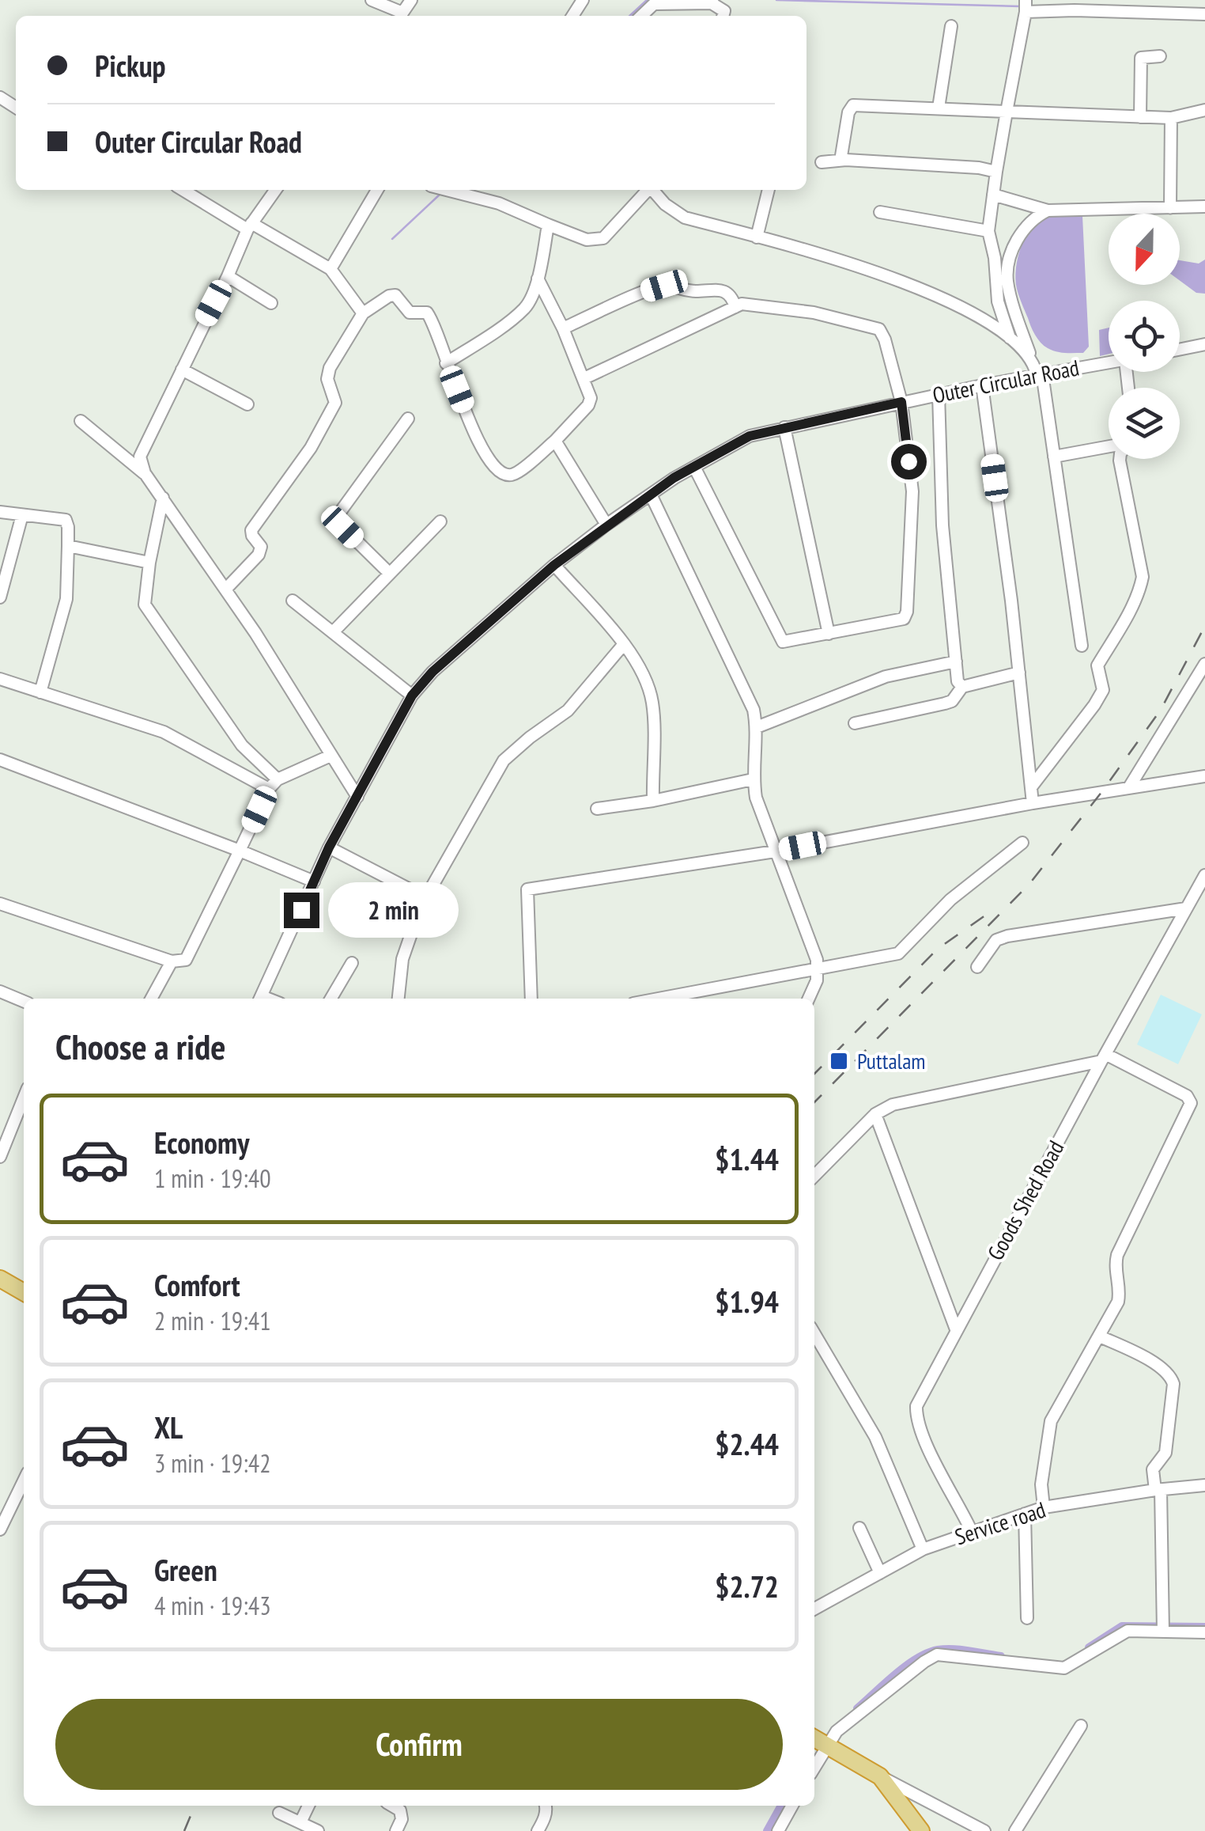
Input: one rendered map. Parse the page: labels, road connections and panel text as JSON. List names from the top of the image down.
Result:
{
  "streets": {
    "street": ["Outer Circular Road", "Goods Shed Road", "Service road"]
  },
  "crossings": [
    ["Goods Shed Road", "Service road"]
  ],
  "places": {
    "transit": ["Puttalam"]
  },
  "north": "bottom",
  "page": {
    "banner": ["Pickup", "Outer Circular Road"],
    "bubble": "2 min",
    "heading": "Choose a ride",
    "list": [
      {
        "name": "Economy",
        "note": "1 min · 19:40",
        "value": "$1.44"
      },
      {
        "name": "Comfort",
        "note": "2 min · 19:41",
        "value": "$1.94"
      },
      {
        "name": "XL",
        "note": "3 min · 19:42",
        "value": "$2.44"
      },
      {
        "name": "Green",
        "note": "4 min · 19:43",
        "value": "$2.72"
      }
    ],
    "buttons": "Confirm"
  }
}
